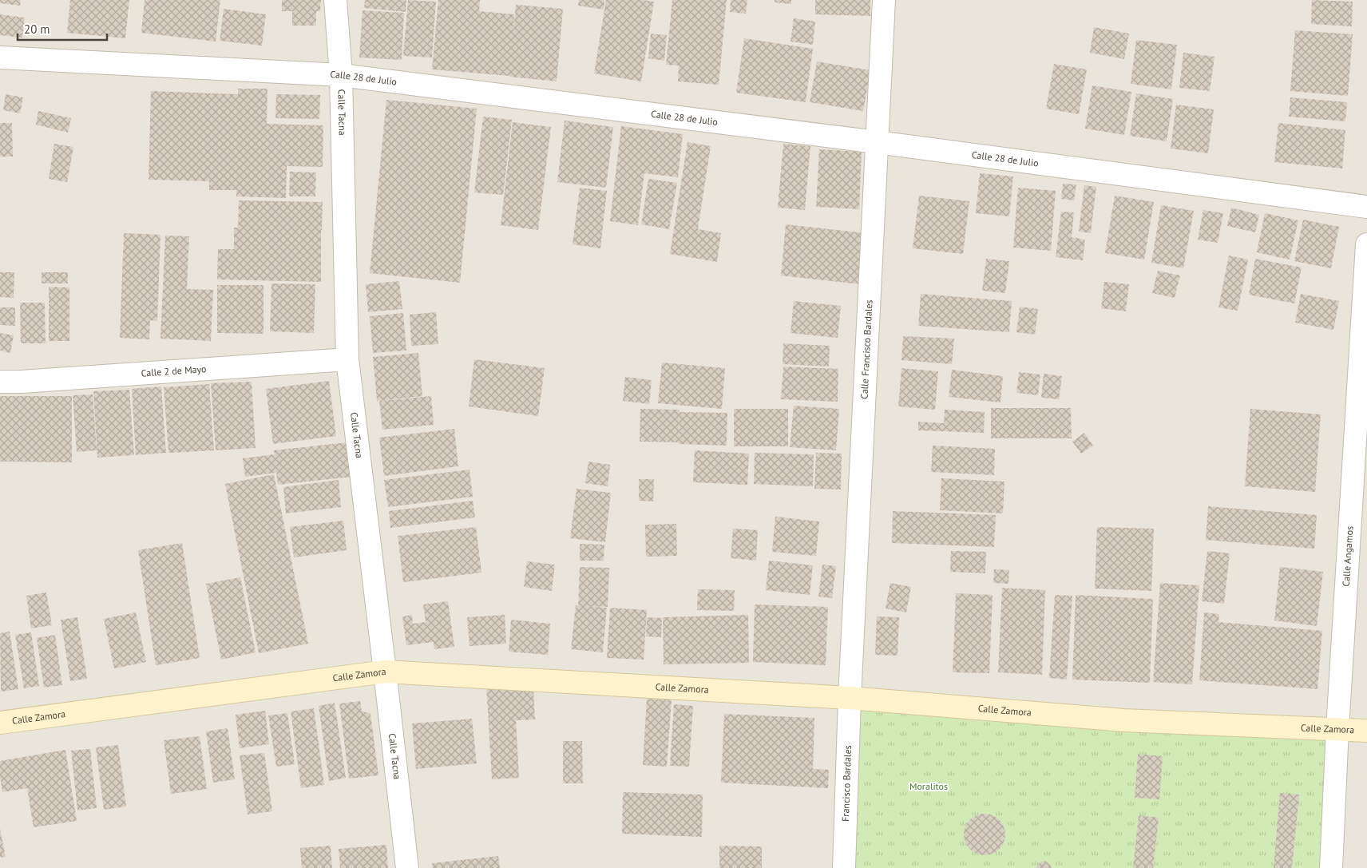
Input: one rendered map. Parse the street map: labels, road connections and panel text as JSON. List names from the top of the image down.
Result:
{
  "streets": {
    "street": [
      "Calle 28 de Julio",
      "Calle Tacna",
      "Calle Francisco Bardales",
      "Calle 2 de Mayo",
      "Calle Angamos",
      "Calle Zamora",
      "Francisco Bardales"
    ]
  },
  "crossings": [
    ["Calle 28 de Julio", "Calle Tacna"],
    ["Calle 28 de Julio", "Calle Francisco Bardales"],
    ["Calle Tacna", "Calle 2 de Mayo"],
    ["Calle Tacna", "Calle Zamora"],
    ["Calle Francisco Bardales", "Calle Zamora"],
    ["Calle Francisco Bardales", "Francisco Bardales"],
    ["Calle Angamos", "Calle Zamora"],
    ["Calle Zamora", "Francisco Bardales"]
  ],
  "parks": ["Moralitos"],
  "scale_bar": "20 m"
}
